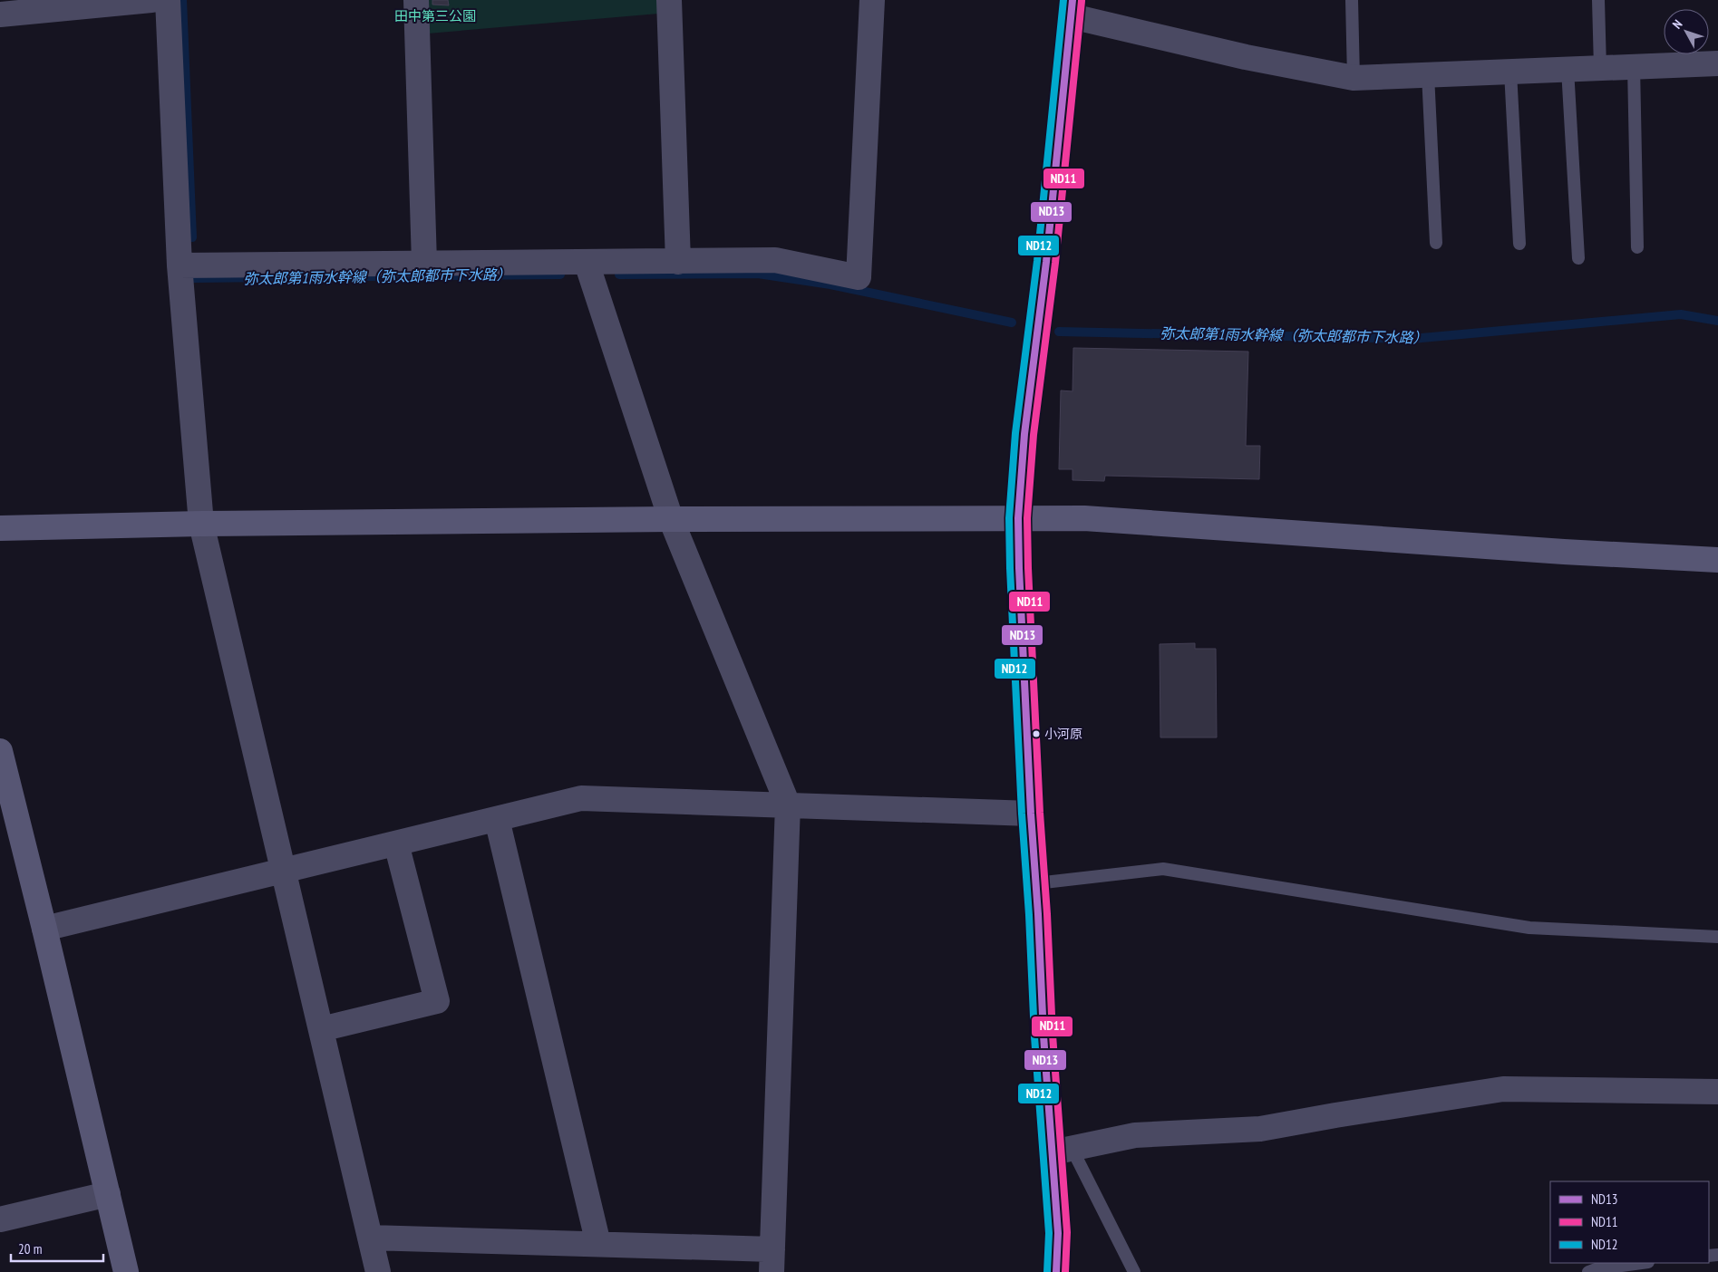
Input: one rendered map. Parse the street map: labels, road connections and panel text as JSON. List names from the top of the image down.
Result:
{
  "water": ["弥太郎第1雨水幹線（弥太郎都市下水路）"],
  "parks": ["田中第三公園"],
  "places": ["小河原"],
  "lines": ["transit line ND13", "transit line ND12", "transit line ND11"],
  "legend": ["ND13", "ND11", "ND12"],
  "scale_bar": "20 m",
  "north": "top left"
}
